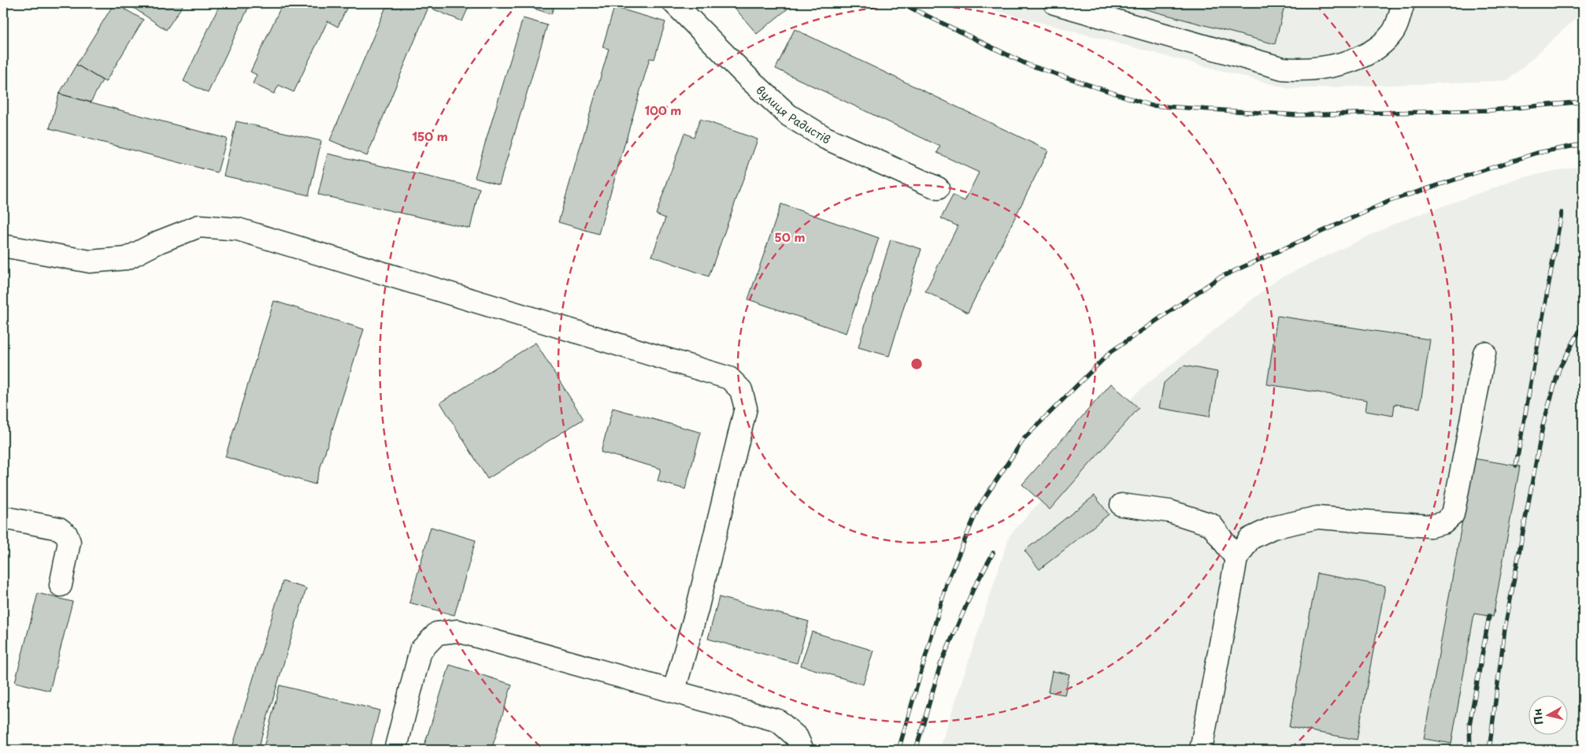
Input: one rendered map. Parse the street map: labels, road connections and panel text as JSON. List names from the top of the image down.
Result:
{
  "streets": {
    "street": ["вулиця Радистів"]
  },
  "north": "left",
  "rings": ["100 m", "150 m", "50 m"]
}
